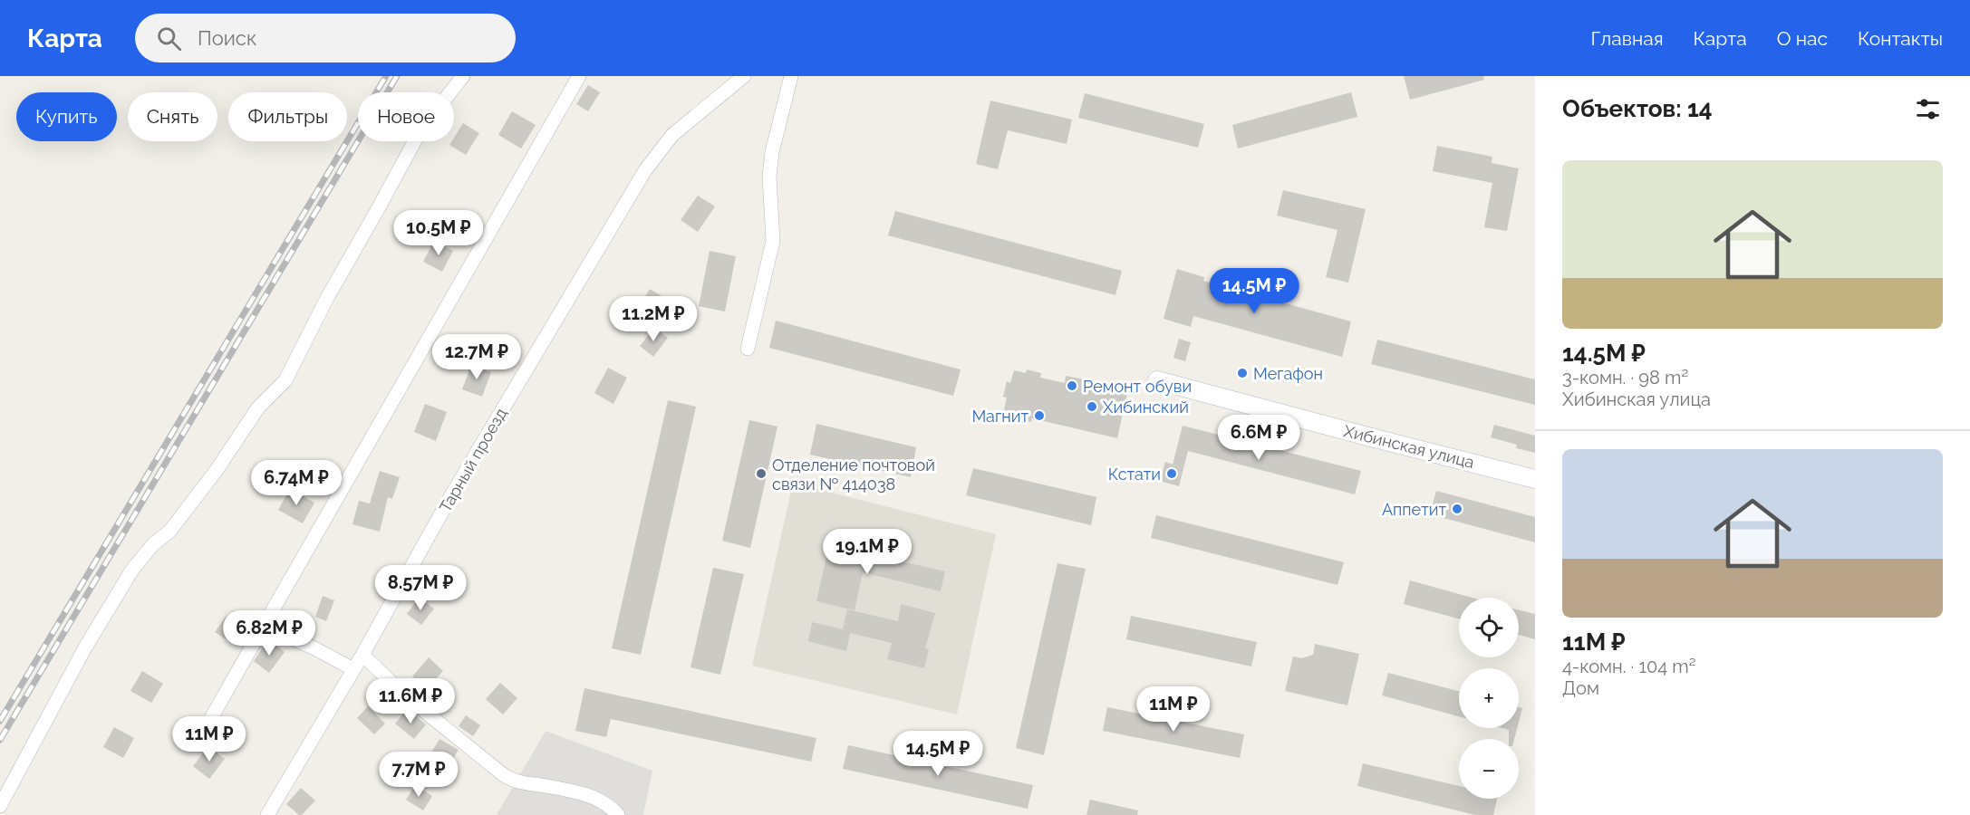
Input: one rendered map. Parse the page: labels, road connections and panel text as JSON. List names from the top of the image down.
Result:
{
  "streets": {
    "street": ["Хибинская улица", "Тарный проезд"]
  },
  "places": [
    "Мегафон",
    "Ремонт обуви",
    "Хибинский",
    "Магнит",
    "Отделение почтовой связи № 414038",
    "Кстати",
    "Аппетит"
  ],
  "page": {
    "header": "Карта",
    "search": "Поиск",
    "nav": [
      "Главная",
      "Карта",
      "О нас",
      "Контакты"
    ],
    "heading": "Объектов: 14",
    "chip": [
      "Купить",
      "Снять",
      "Фильтры",
      "Новое"
    ],
    "list": [
      {
        "name": "14.5M ₽",
        "note": "3-комн. · 98 m² · Хибинская улица"
      },
      {
        "name": "11M ₽",
        "note": "4-комн. · 104 m² · Дом"
      }
    ],
    "price": [
      "10.5M ₽",
      "14.5M ₽",
      "11.2M ₽",
      "12.7M ₽",
      "6.6M ₽",
      "6.74M ₽",
      "19.1M ₽",
      "8.57M ₽",
      "6.82M ₽",
      "11.6M ₽",
      "11M ₽",
      "11M ₽",
      "14.5M ₽",
      "7.7M ₽"
    ],
    "map_buttons": ["+", "−"]
  }
}
